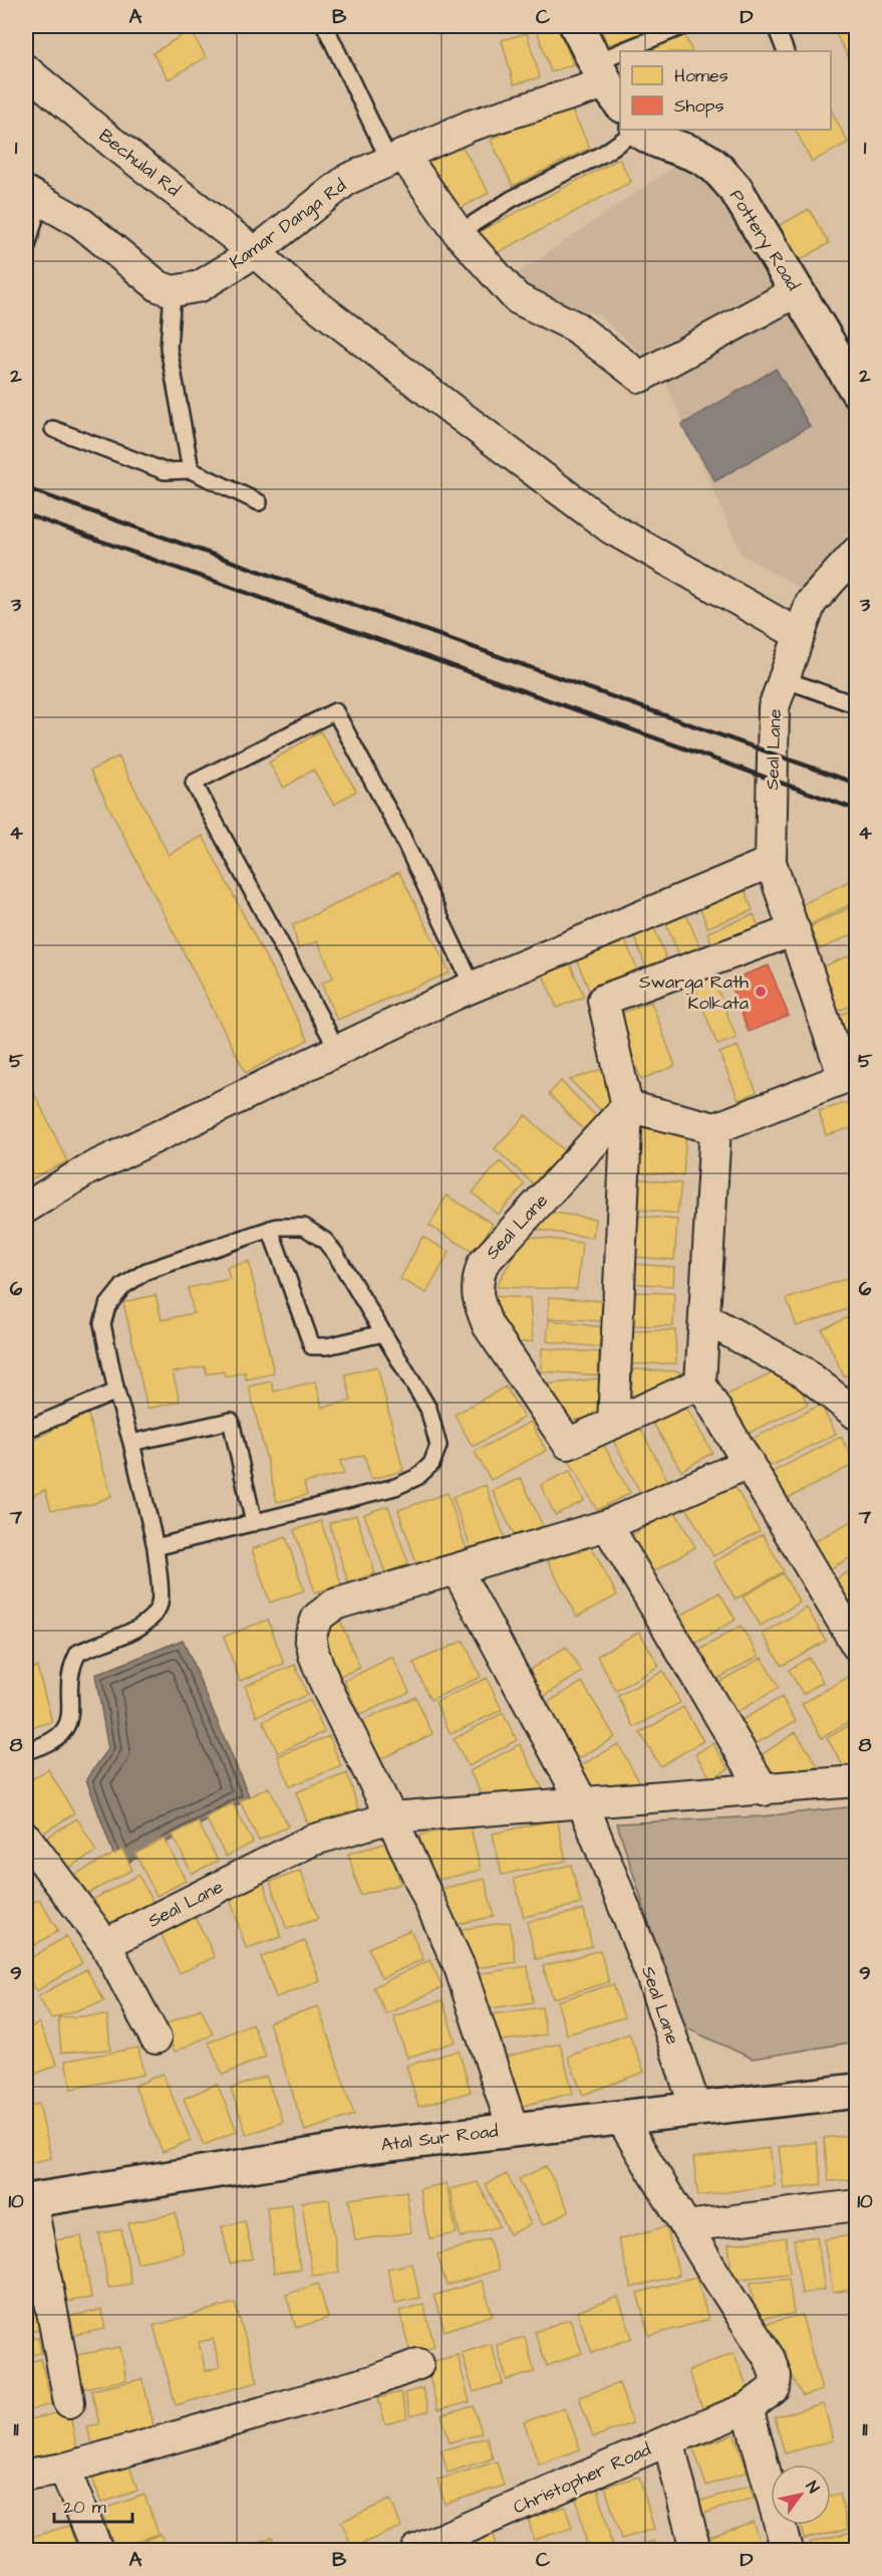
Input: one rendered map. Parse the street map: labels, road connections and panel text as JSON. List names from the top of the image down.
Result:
{
  "streets": {
    "street": [
      "Bechulal Rd",
      "Kamar Danga Rd",
      "Pottery Road",
      "Seal Lane",
      "Atal Sur Road",
      "Christopher Road"
    ]
  },
  "crossings": [
    ["Bechulal Rd", "Kamar Danga Rd"],
    ["Bechulal Rd", "Seal Lane"],
    ["Seal Lane", "Atal Sur Road"],
    ["Atal Sur Road", "Christopher Road"]
  ],
  "places": ["Swarga Rath Kolkata"],
  "legend": ["Homes", "Shops"],
  "scale_bar": "20 m",
  "north": "top right",
  "grid": {
    "columns": [
      "A",
      "B",
      "C",
      "D"
    ],
    "rows": [
      "1",
      "2",
      "3",
      "4",
      "5",
      "6",
      "7",
      "8",
      "9",
      "10",
      "11"
    ]
  }
}
